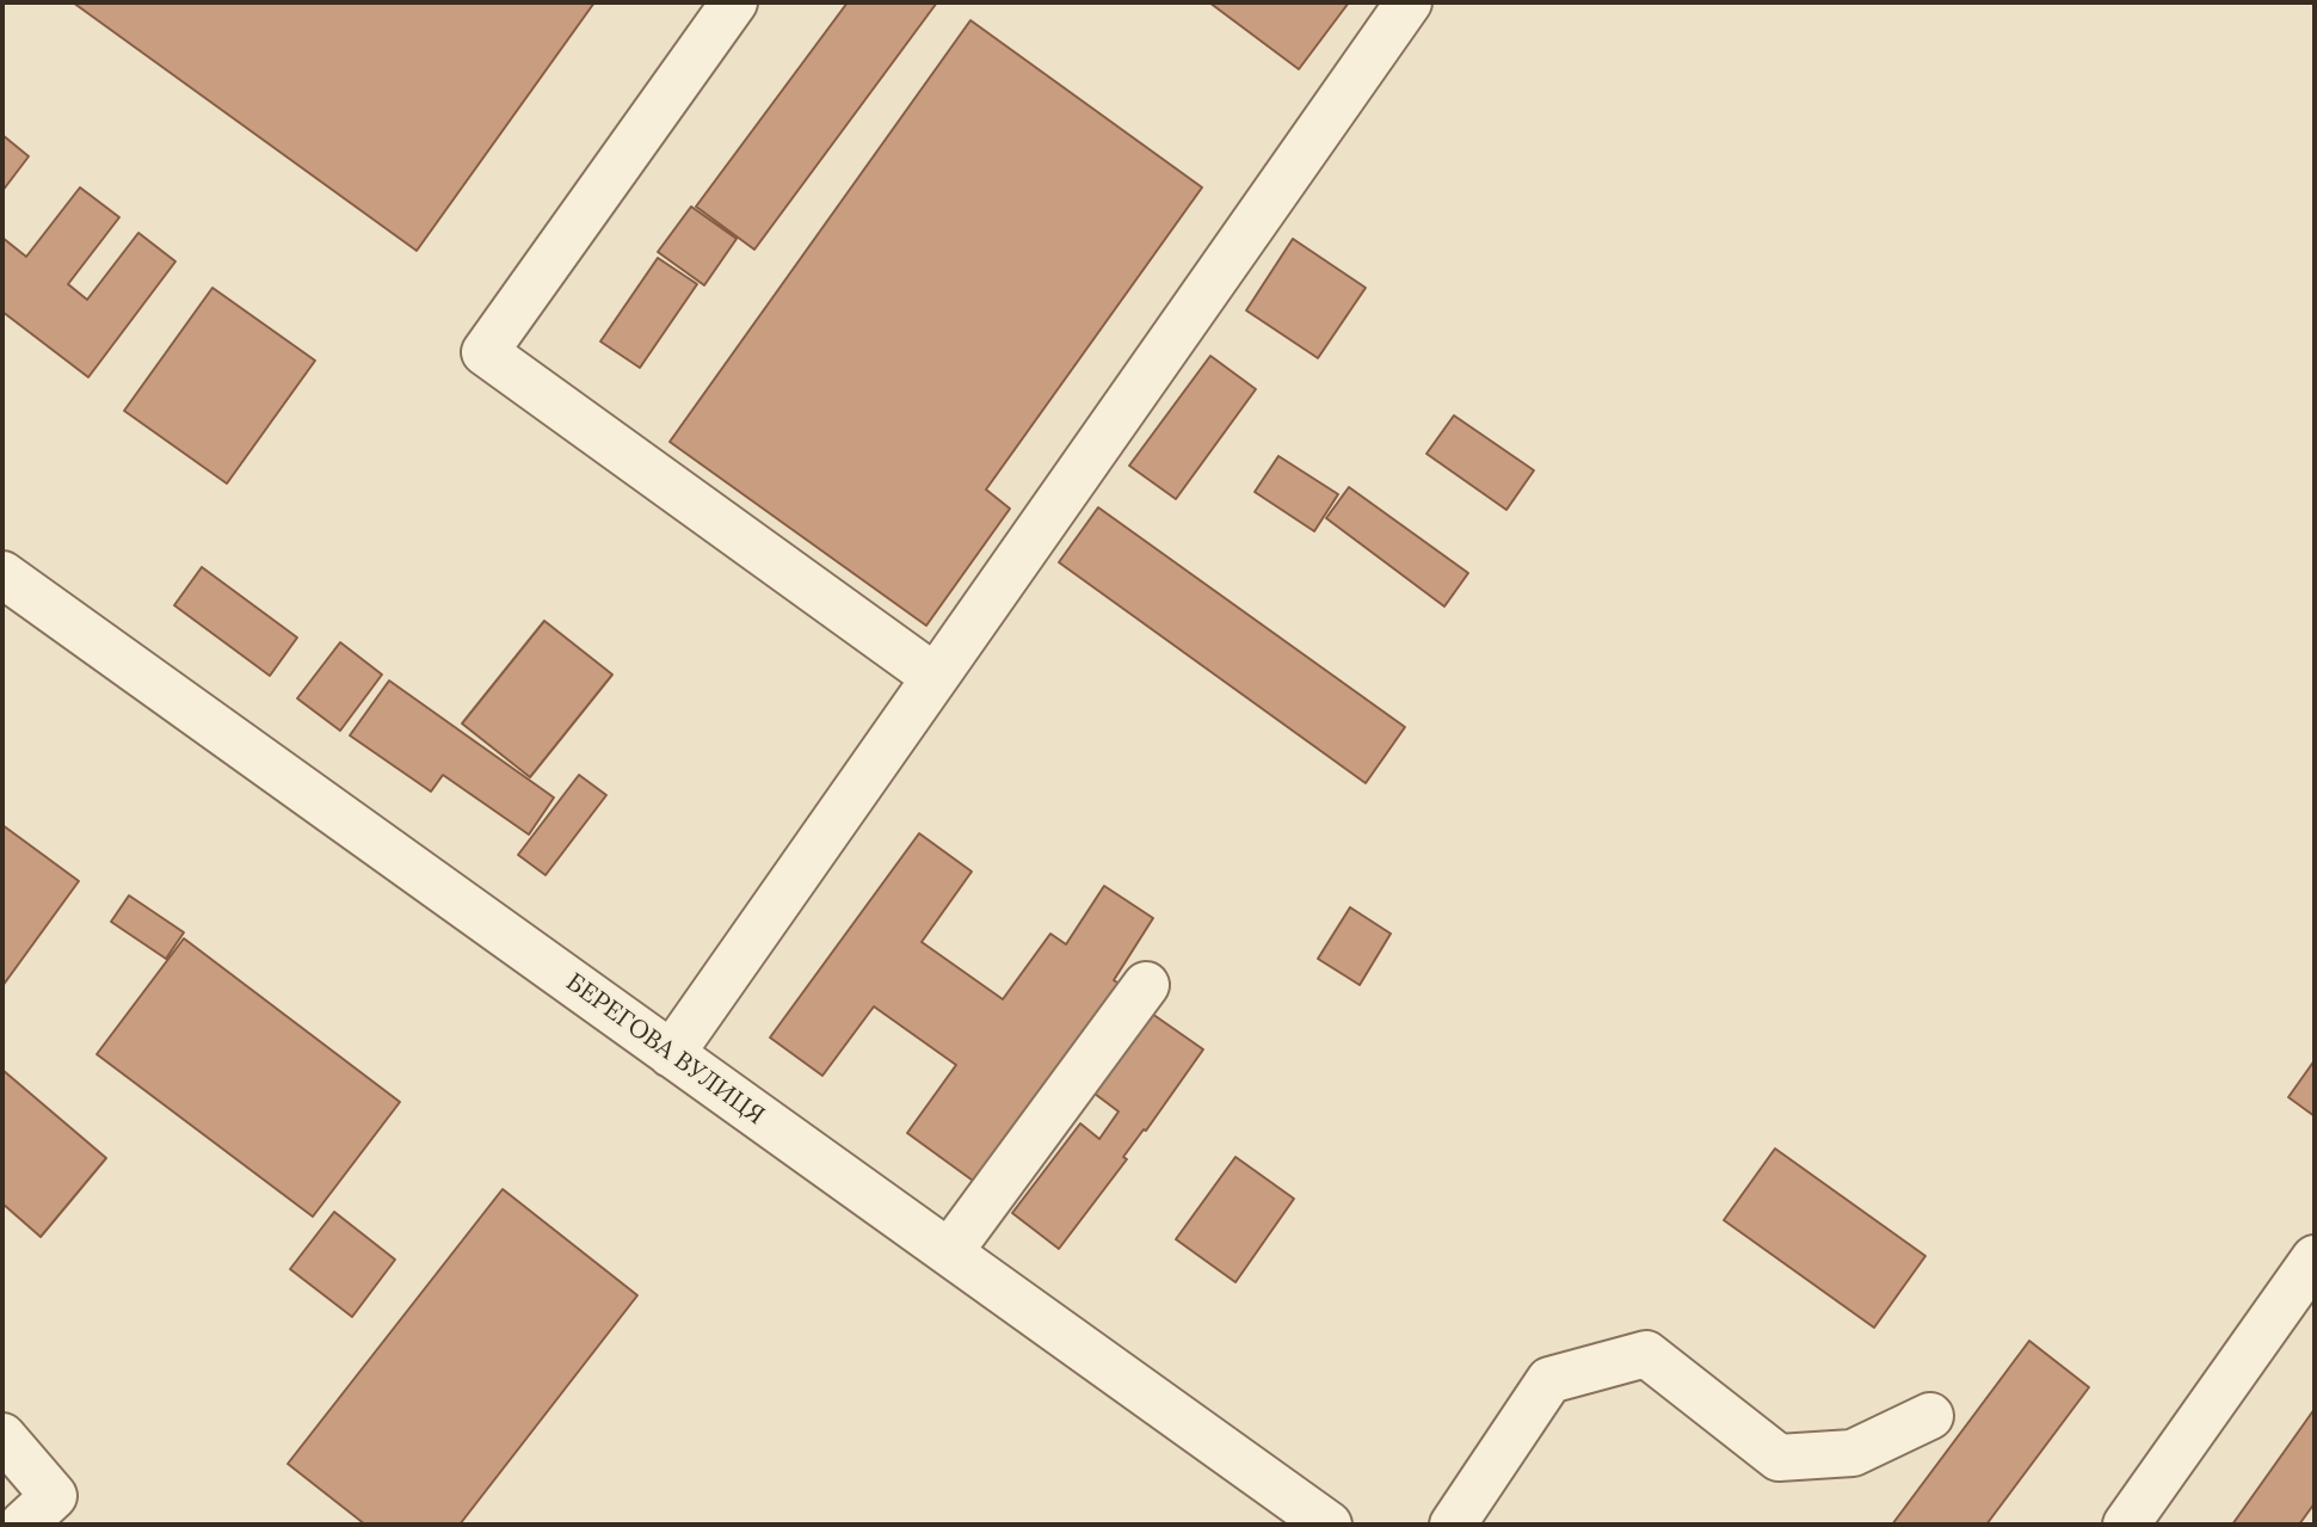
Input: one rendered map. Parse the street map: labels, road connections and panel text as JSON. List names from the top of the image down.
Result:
{
  "streets": {
    "street": ["БЕРЕГОВА ВУЛИЦЯ"]
  }
}
